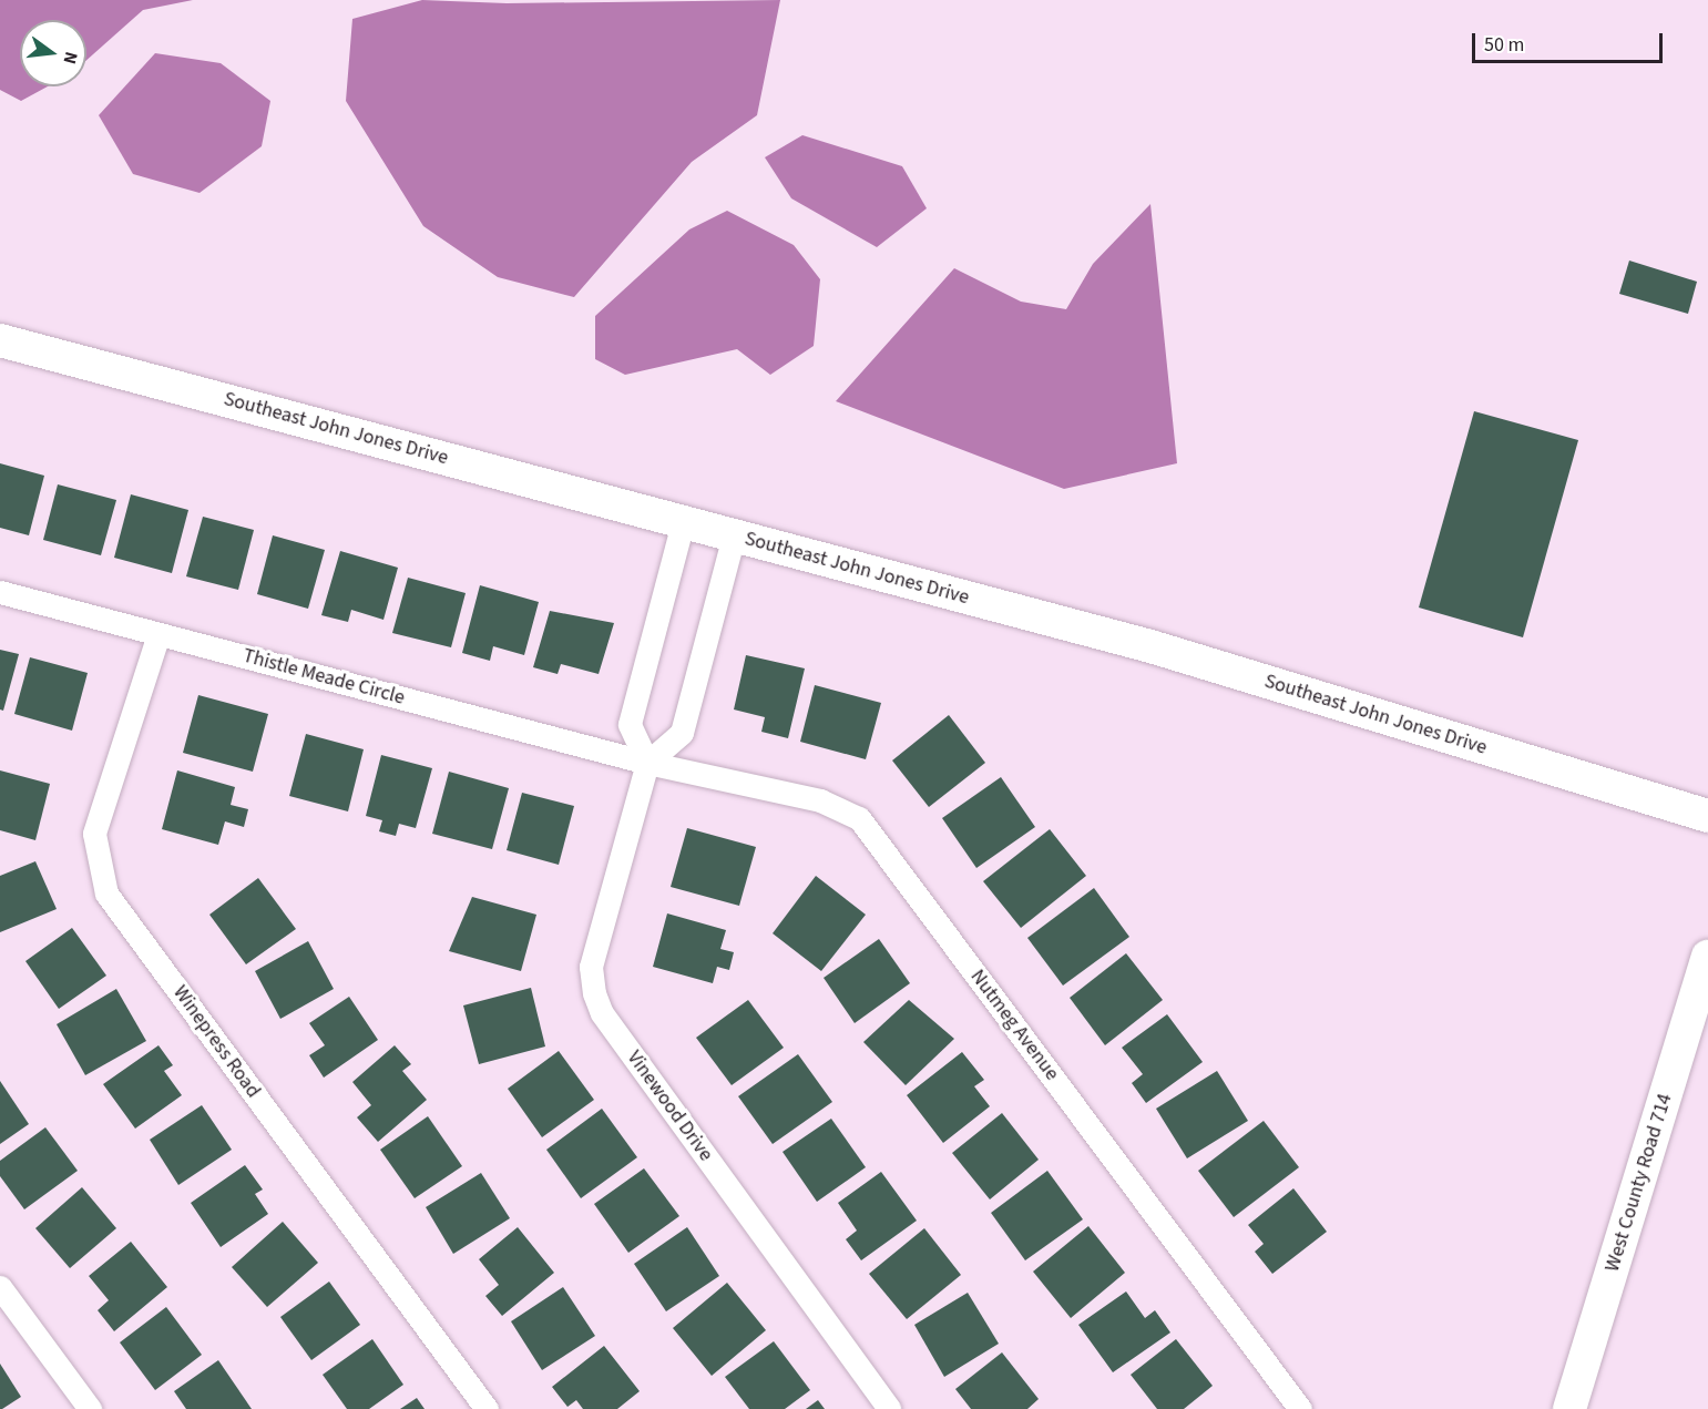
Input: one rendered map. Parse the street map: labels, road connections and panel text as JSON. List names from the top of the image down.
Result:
{
  "streets": {
    "main road": ["Southeast John Jones Drive", "West County Road 714"],
    "street": [
      "Thistle Meade Circle",
      "Nutmeg Avenue",
      "Winepress Road",
      "Vinewood Drive"
    ]
  },
  "crossings": [
    ["Thistle Meade Circle", "Nutmeg Avenue"],
    ["Thistle Meade Circle", "Winepress Road"],
    ["Thistle Meade Circle", "Vinewood Drive"],
    ["Nutmeg Avenue", "Vinewood Drive"]
  ],
  "scale_bar": "50 m",
  "north": "right"
}
